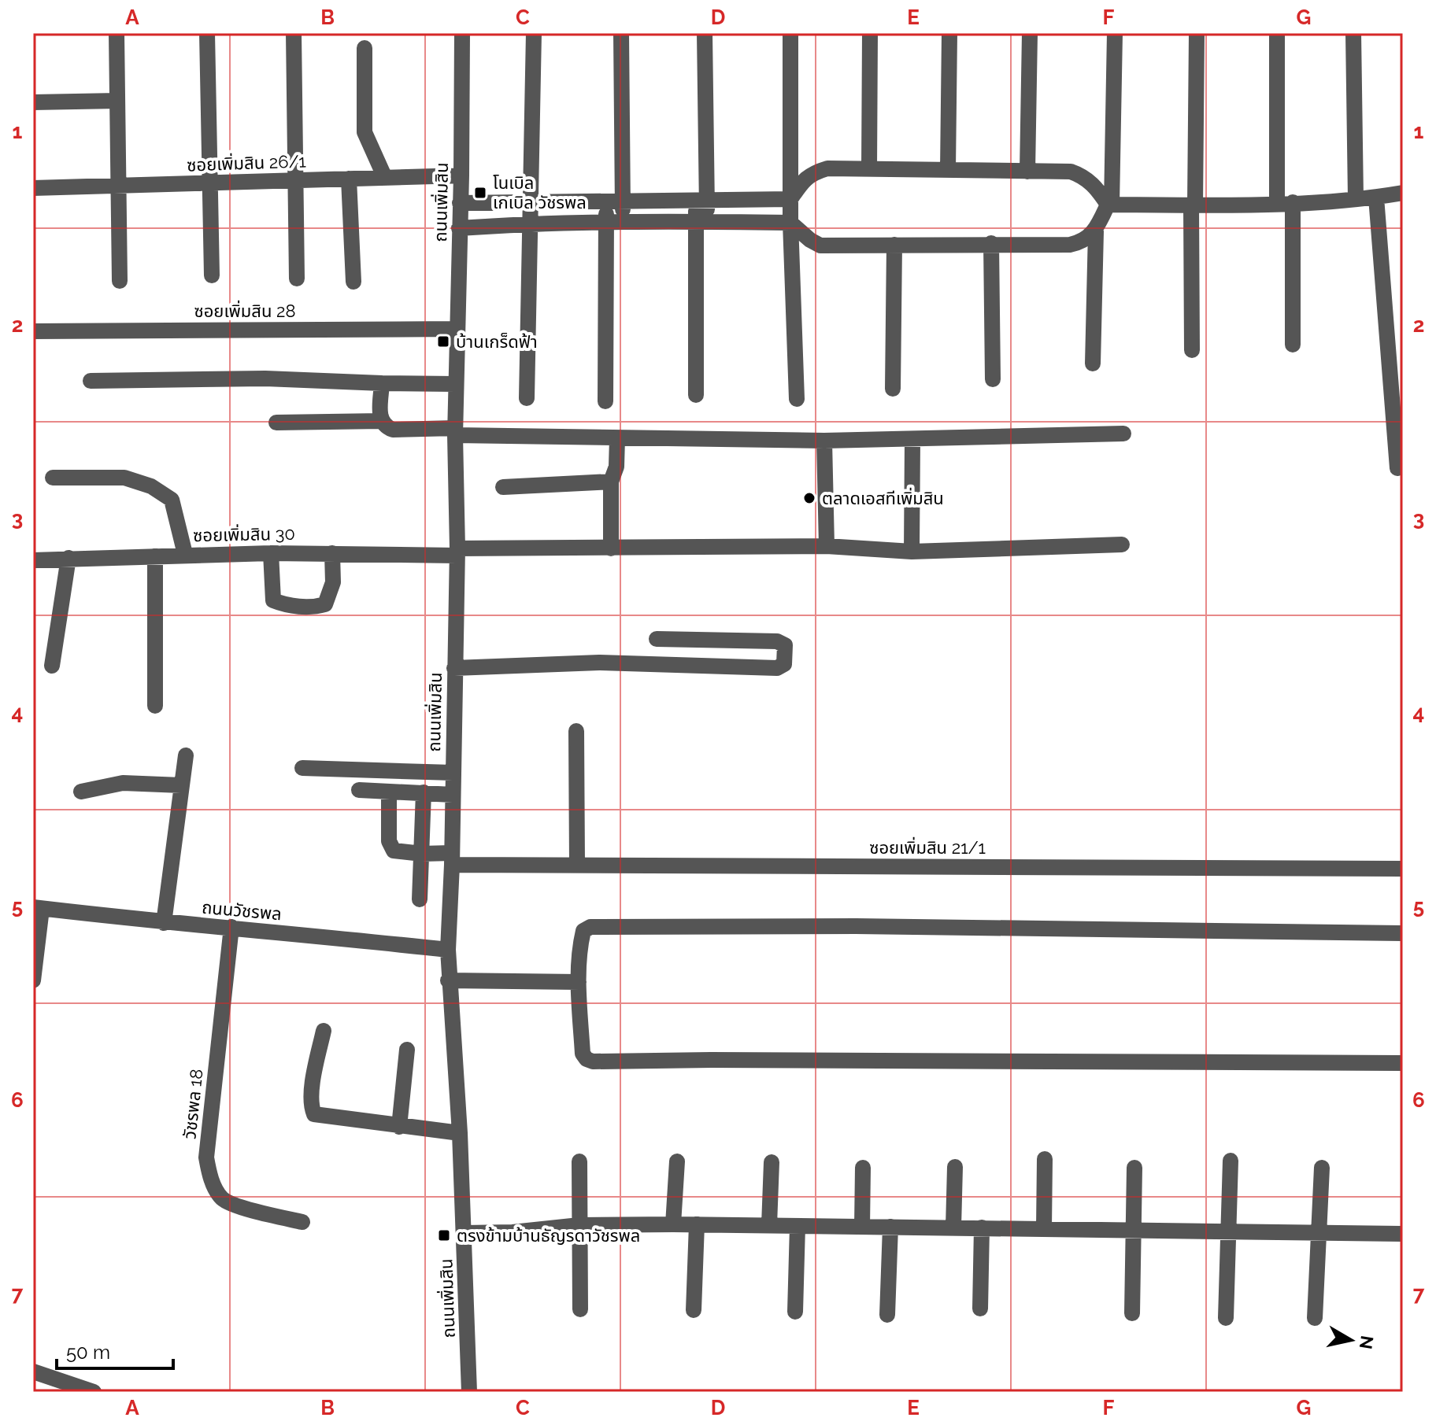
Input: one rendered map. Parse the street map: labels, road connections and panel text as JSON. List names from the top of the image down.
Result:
{
  "streets": {
    "street": [
      "ซอยเพิ่มสิน 26/1",
      "ถนนเพิ่มสิน",
      "ซอยเพิ่มสิน 28",
      "ซอยเพิ่มสิน 30",
      "ซอยเพิ่มสิน 21/1",
      "ถนนวัชรพล",
      "วัชรพล 18"
    ]
  },
  "crossings": [
    ["ซอยเพิ่มสิน 26/1", "ถนนเพิ่มสิน"],
    ["ถนนเพิ่มสิน", "ซอยเพิ่มสิน 28"],
    ["ถนนเพิ่มสิน", "ซอยเพิ่มสิน 30"],
    ["ถนนเพิ่มสิน", "ซอยเพิ่มสิน 21/1"],
    ["ถนนเพิ่มสิน", "ถนนวัชรพล"],
    ["ถนนวัชรพล", "วัชรพล 18"]
  ],
  "places": {
    "transit": ["โนเบิล เกเบิล วัชรพล", "บ้านเกร็ดฟ้า", "ตรงข้ามบ้านธัญรดาวัชรพล"],
    "other": ["ตลาดเอสทีเพิ่มสิน"]
  },
  "scale_bar": "50 m",
  "north": "right",
  "grid": {
    "columns": [
      "A",
      "B",
      "C",
      "D",
      "E",
      "F",
      "G"
    ],
    "rows": [
      "1",
      "2",
      "3",
      "4",
      "5",
      "6",
      "7"
    ]
  }
}
